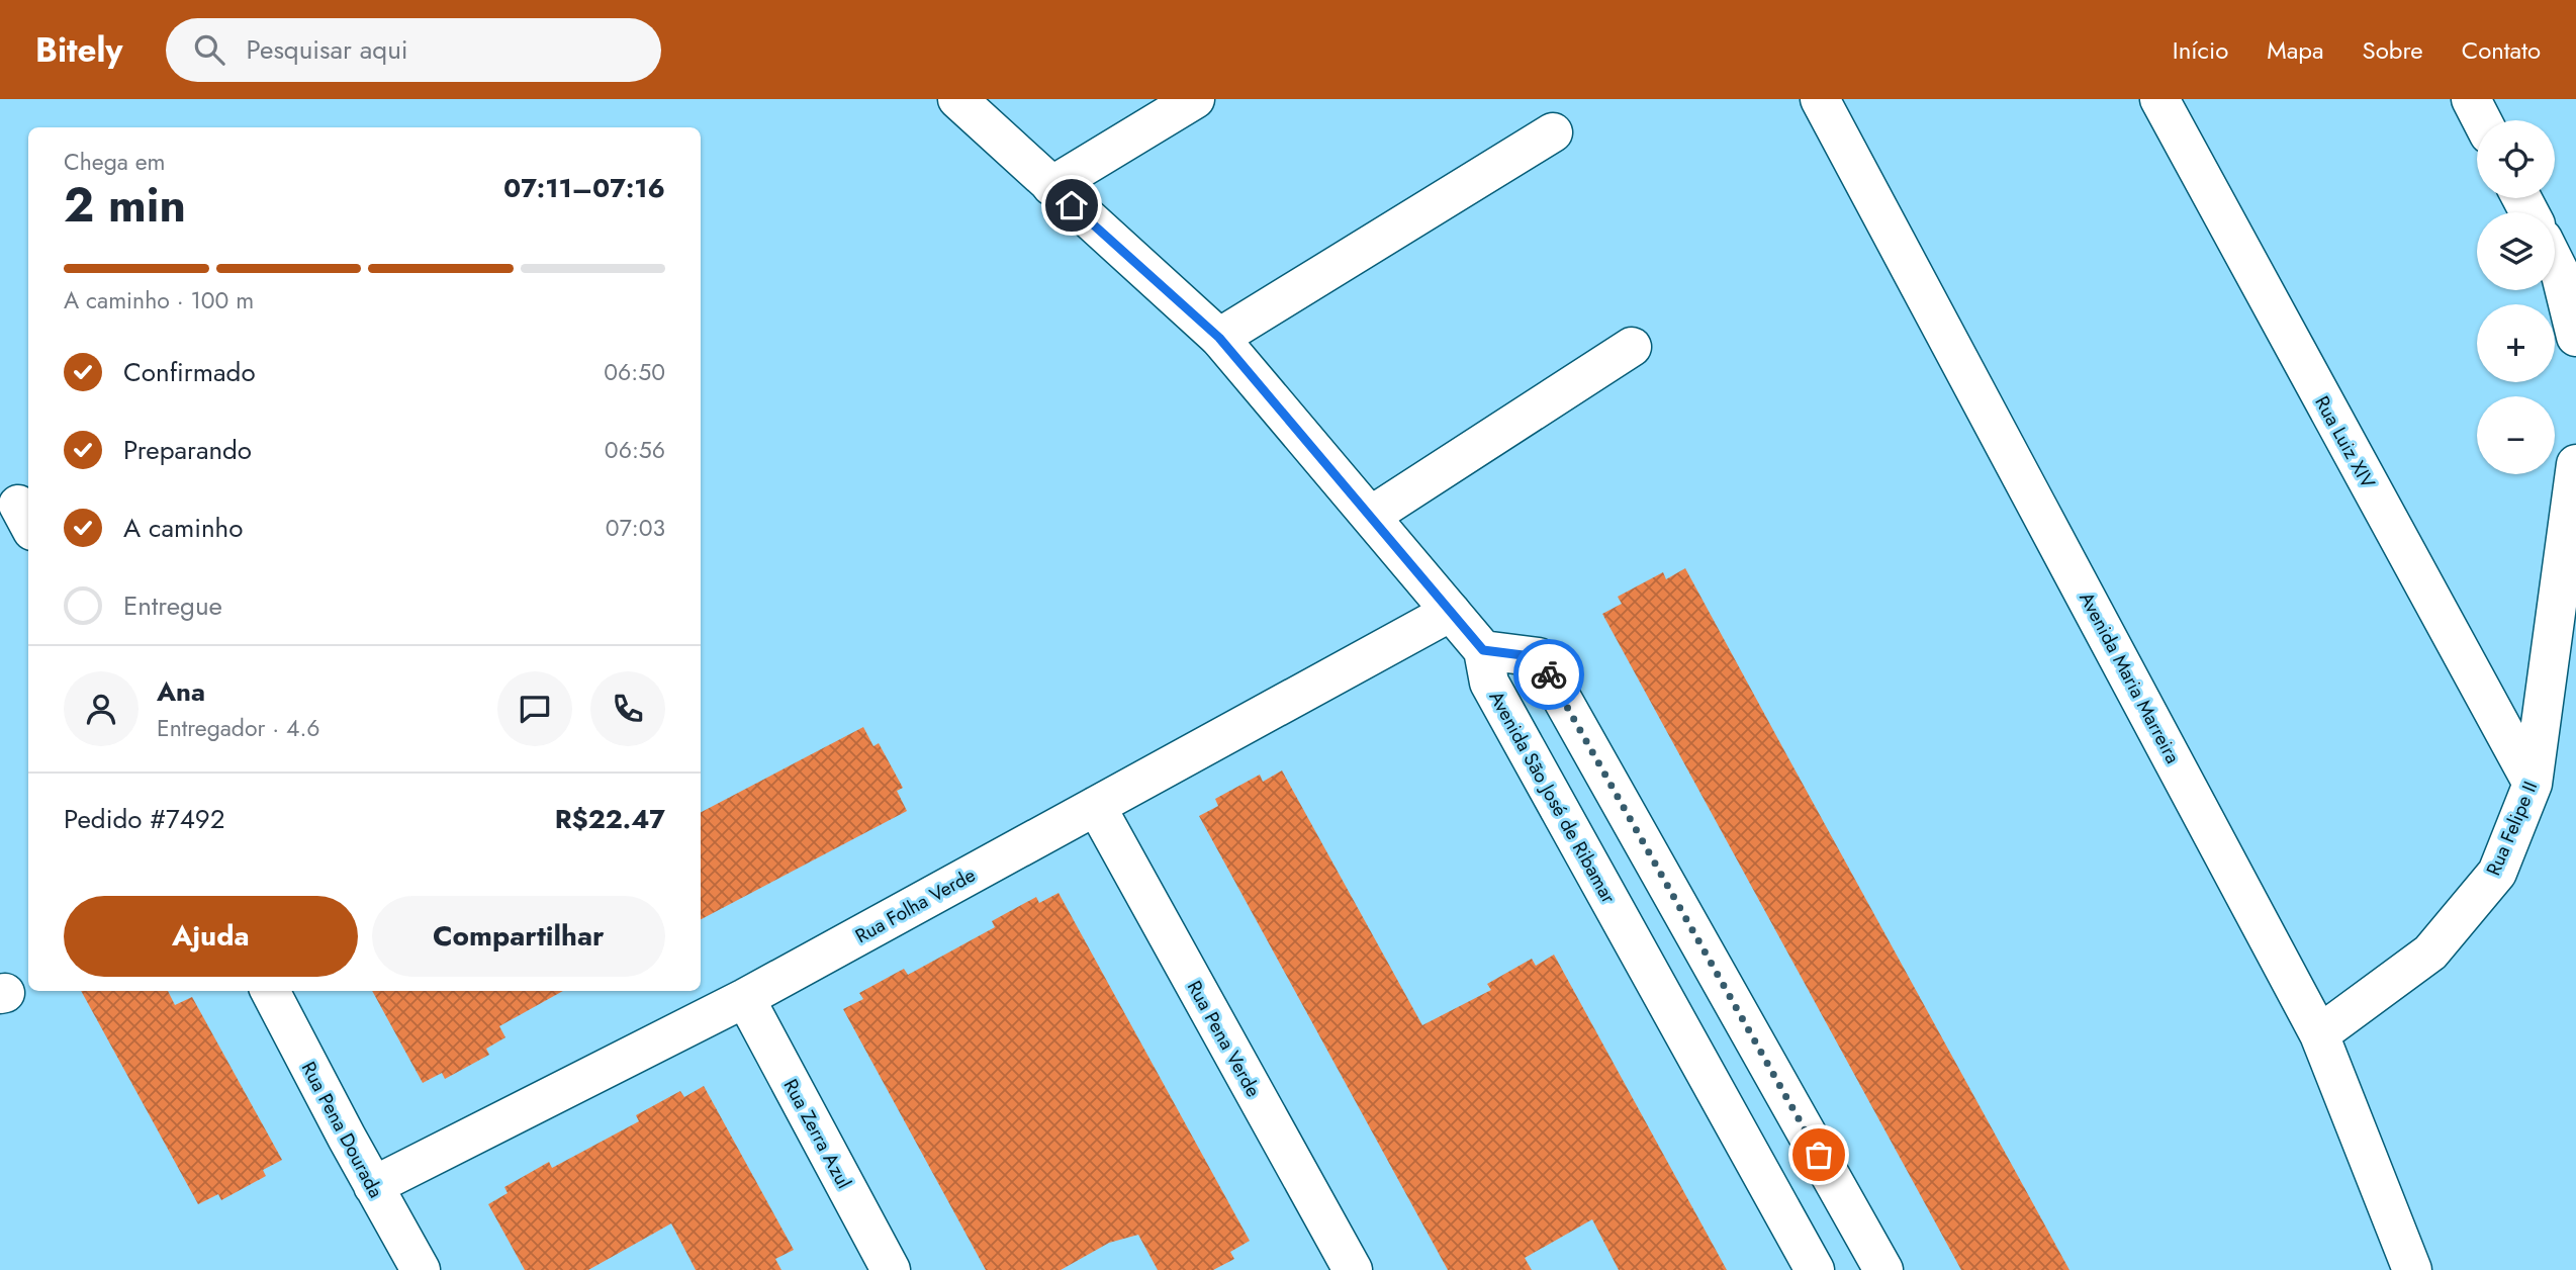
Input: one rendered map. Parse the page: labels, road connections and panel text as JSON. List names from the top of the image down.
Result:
{
  "streets": {
    "street": [
      "Rua Luiz XIV",
      "Avenida Maria Marreira",
      "Avenida São José de Ribamar",
      "Rua Felipe II",
      "Rua Folha Verde",
      "Rua Pena Verde",
      "Rua Pena Dourada",
      "Rua Zerra Azul"
    ]
  },
  "crossings": [
    ["Rua Luiz XIV", "Rua Felipe II"],
    ["Avenida Maria Marreira", "Rua Felipe II"],
    ["Rua Folha Verde", "Rua Pena Verde"],
    ["Rua Folha Verde", "Rua Pena Dourada"],
    ["Rua Folha Verde", "Rua Zerra Azul"]
  ],
  "page": {
    "header": "Bitely",
    "search": "Pesquisar aqui",
    "nav": [
      "Início",
      "Mapa",
      "Sobre",
      "Contato"
    ],
    "map_buttons": ["+", "−"],
    "heading": ["2 min", "Chega em", "07:11–07:16"],
    "panel": [
      "Ana",
      "Entregador · 4.6",
      "Pedido #7492",
      "R$22.47"
    ],
    "bar": "A caminho · 100 m",
    "list": [
      ["Confirmado", "06:50"],
      ["Preparando", "06:56"],
      ["A caminho", "07:03"],
      "Entregue"
    ],
    "buttons": ["Ajuda", "Compartilhar"]
  }
}
